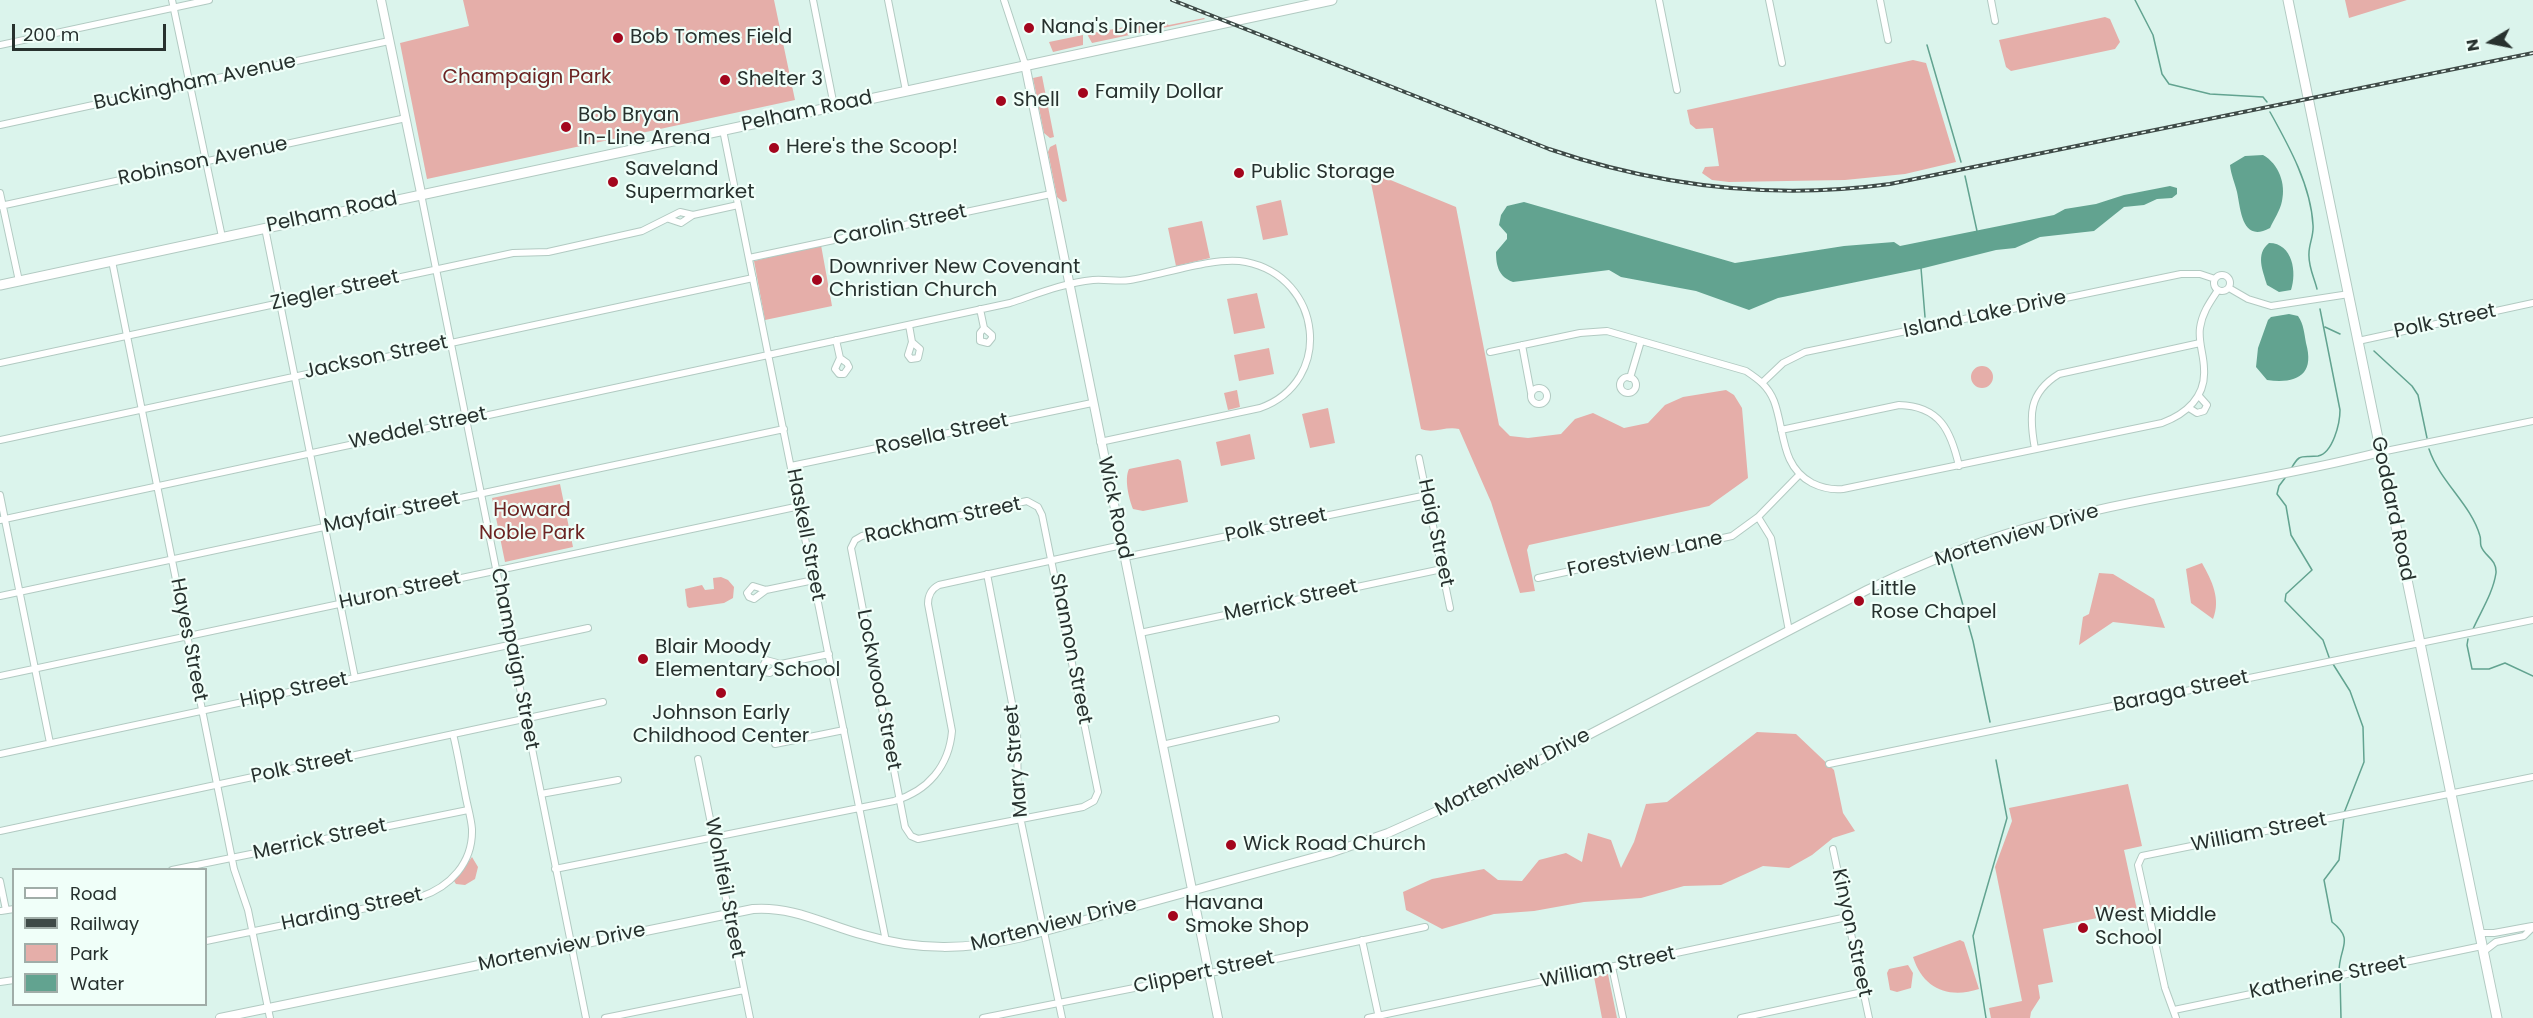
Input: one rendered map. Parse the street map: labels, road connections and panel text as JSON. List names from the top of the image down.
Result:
{
  "streets": {
    "main road": ["Pelham Road", "Goddard Road"],
    "street": [
      "Buckingham Avenue",
      "Robinson Avenue",
      "Carolin Street",
      "Ziegler Street",
      "Island Lake Drive",
      "Polk Street",
      "Jackson Street",
      "Weddel Street",
      "Rosella Street",
      "Wick Road",
      "Mayfair Street",
      "Rackham Street",
      "Haig Street",
      "Haskell Street",
      "Mortenview Drive",
      "Forestview Lane",
      "Huron Street",
      "Merrick Street",
      "Hayes Street",
      "Shannon Street",
      "Champaign Street",
      "Lockwood Street",
      "Hipp Street",
      "Baraga Street",
      "Mary Street",
      "William Street",
      "Wohlfeil Street",
      "Harding Street",
      "Kinyon Street",
      "Clippert Street",
      "Katherine Street"
    ]
  },
  "crossings": [
    ["Pelham Road", "Wick Road"],
    ["Pelham Road", "Haskell Street"],
    ["Pelham Road", "Hayes Street"],
    ["Pelham Road", "Champaign Street"],
    ["Carolin Street", "Wick Road"],
    ["Carolin Street", "Haskell Street"],
    ["Ziegler Street", "Haskell Street"],
    ["Ziegler Street", "Hayes Street"],
    ["Ziegler Street", "Champaign Street"],
    ["Polk Street", "Wick Road"],
    ["Polk Street", "Goddard Road"],
    ["Polk Street", "Haig Street"],
    ["Polk Street", "Hayes Street"],
    ["Polk Street", "Champaign Street"],
    ["Polk Street", "Harding Street"],
    ["Jackson Street", "Haskell Street"],
    ["Jackson Street", "Hayes Street"],
    ["Jackson Street", "Champaign Street"],
    ["Weddel Street", "Wick Road"],
    ["Weddel Street", "Haskell Street"],
    ["Weddel Street", "Hayes Street"],
    ["Weddel Street", "Champaign Street"],
    ["Rosella Street", "Wick Road"],
    ["Rosella Street", "Haskell Street"],
    ["Wick Road", "Mortenview Drive"],
    ["Wick Road", "Merrick Street"],
    ["Wick Road", "Clippert Street"],
    ["Goddard Road", "Mortenview Drive"],
    ["Goddard Road", "Baraga Street"],
    ["Goddard Road", "William Street"],
    ["Goddard Road", "Katherine Street"],
    ["Mayfair Street", "Haskell Street"],
    ["Mayfair Street", "Hayes Street"],
    ["Mayfair Street", "Champaign Street"],
    ["Rackham Street", "Shannon Street"],
    ["Rackham Street", "Lockwood Street"],
    ["Haig Street", "Merrick Street"],
    ["Haskell Street", "Mortenview Drive"],
    ["Haskell Street", "Huron Street"],
    ["Mortenview Drive", "Hayes Street"],
    ["Mortenview Drive", "Champaign Street"],
    ["Mortenview Drive", "Mary Street"],
    ["Mortenview Drive", "Wohlfeil Street"],
    ["Huron Street", "Hayes Street"],
    ["Huron Street", "Champaign Street"],
    ["Merrick Street", "Hayes Street"],
    ["Merrick Street", "Harding Street"],
    ["Hayes Street", "Hipp Street"],
    ["Hayes Street", "Harding Street"],
    ["Shannon Street", "Lockwood Street"],
    ["Shannon Street", "Mary Street"],
    ["Champaign Street", "Hipp Street"],
    ["Lockwood Street", "Mary Street"],
    ["Mary Street", "Clippert Street"],
    ["William Street", "Kinyon Street"],
    ["William Street", "Katherine Street"]
  ],
  "parks": ["Champaign Park", "Howard Noble Park"],
  "places": [
    "Nana's Diner",
    "Bob Tomes Field",
    "Shelter 3",
    "Family Dollar",
    "Shell",
    "Bob Bryan In-Line Arena",
    "Here's the Scoop!",
    "Public Storage",
    "Saveland Supermarket",
    "Downriver New Covenant Christian Church",
    "Little Rose Chapel",
    "Blair Moody Elementary School",
    "Johnson Early Childhood Center",
    "Wick Road Church",
    "Havana Smoke Shop",
    "West Middle School"
  ],
  "legend": [
    "Road",
    "Railway",
    "Park",
    "Water"
  ],
  "scale_bar": "200 m",
  "north": "left"
}
